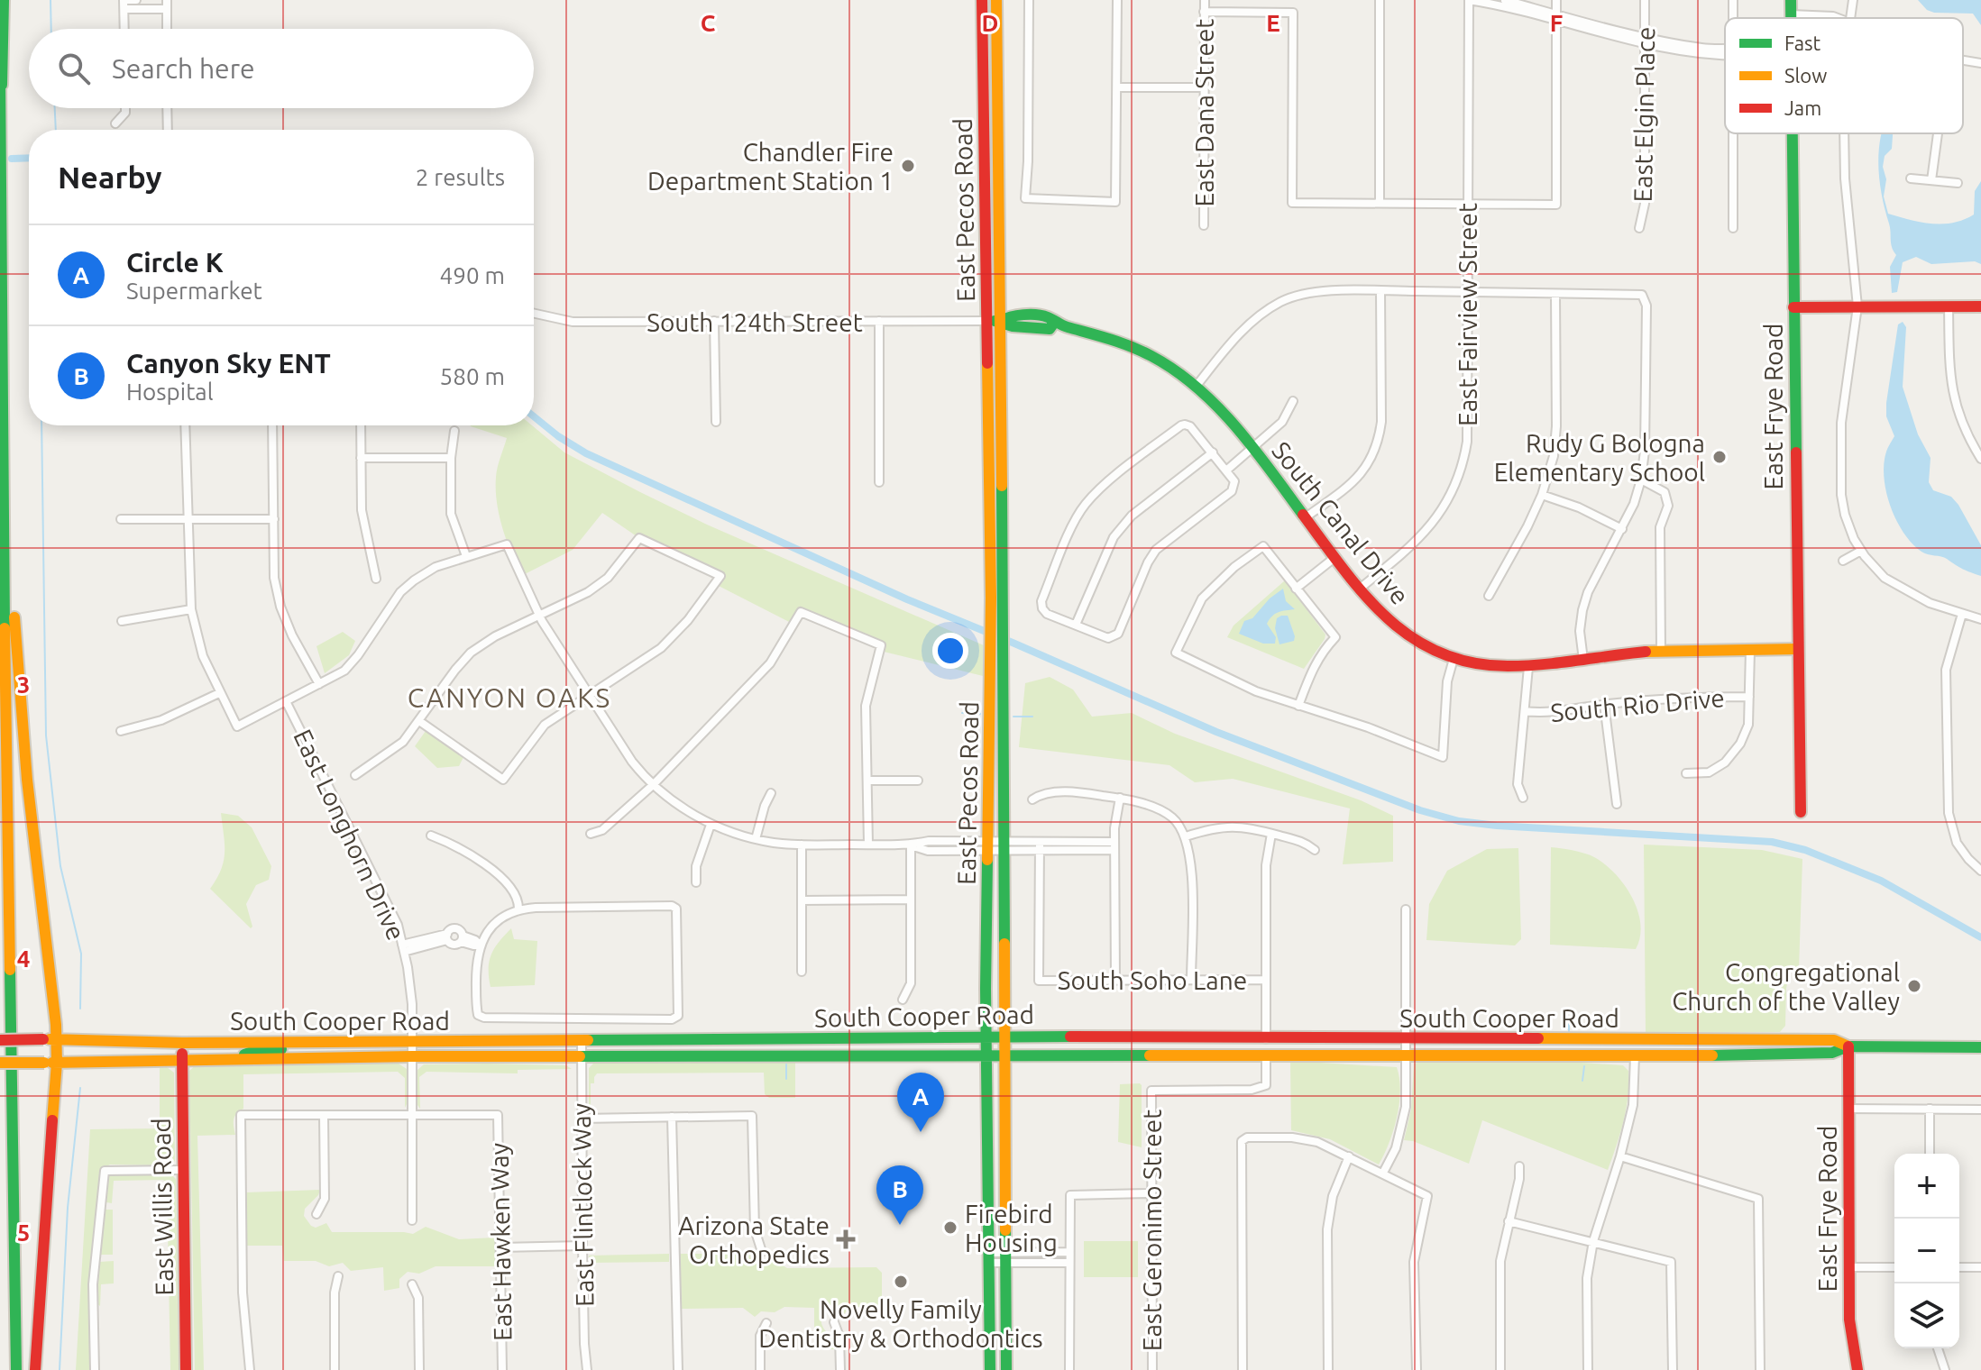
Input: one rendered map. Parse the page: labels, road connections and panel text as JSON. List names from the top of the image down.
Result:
{
  "streets": {
    "main road": [
      "East Pecos Road",
      "East Frye Road",
      "South Canal Drive",
      "South Cooper Road",
      "East Willis Road"
    ],
    "street": [
      "East Dana Street",
      "East Elgin Place",
      "East Fairview Street",
      "South 124th Street",
      "South Rio Drive",
      "East Longhorn Drive",
      "South Soho Lane",
      "East Flintlock Way",
      "East Geronimo Street",
      "East Hawken Way"
    ]
  },
  "crossings": [
    ["East Pecos Road", "South 124th Street"],
    ["East Pecos Road", "South Canal Drive"],
    ["East Pecos Road", "South Cooper Road"],
    ["East Fairview Street", "South Canal Drive"],
    ["East Frye Road", "South Canal Drive"],
    ["East Frye Road", "South Cooper Road"],
    ["East Longhorn Drive", "South Cooper Road"],
    ["East Longhorn Drive", "East Hawken Way"],
    ["South Cooper Road", "East Flintlock Way"],
    ["South Cooper Road", "East Willis Road"],
    ["South Cooper Road", "East Geronimo Street"]
  ],
  "districts": ["CANYON OAKS"],
  "places": {
    "other": [
      "Chandler Fire Department Station 1",
      "Rudy G Bologna Elementary School",
      "Congregational Church of the Valley",
      "Firebird Housing",
      "Novelly Family Dentistry & Orthodontics"
    ],
    "health": ["Arizona State Orthopedics"]
  },
  "legend": ["Fast", "Slow", "Jam"],
  "page": {
    "search": "Search here",
    "heading": ["Nearby", "2 results"],
    "list": [
      {
        "mark": "A",
        "name": "Circle K",
        "note": "Supermarket",
        "value": "490 m"
      },
      {
        "mark": "B",
        "name": "Canyon Sky ENT",
        "note": "Hospital",
        "value": "580 m"
      }
    ],
    "pins": ["A", "B"],
    "map_buttons": ["+", "−"]
  },
  "grid": {
    "columns": [
      "C",
      "D",
      "E",
      "F"
    ],
    "rows": ["3", "4", "5"]
  }
}
